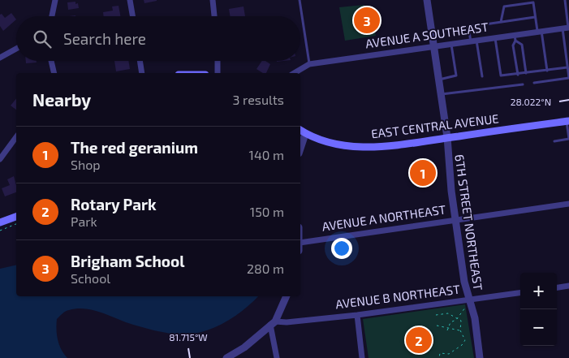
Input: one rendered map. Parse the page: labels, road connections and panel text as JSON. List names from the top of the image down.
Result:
{
  "streets": {
    "main road": ["EAST CENTRAL AVENUE"],
    "street": [
      "AVENUE A SOUTHEAST",
      "AVENUE A NORTHEAST",
      "6TH STREET NORTHEAST",
      "AVENUE B NORTHEAST"
    ]
  },
  "crossings": [
    ["AVENUE A SOUTHEAST", "6TH STREET NORTHEAST"],
    ["EAST CENTRAL AVENUE", "6TH STREET NORTHEAST"],
    ["AVENUE A NORTHEAST", "6TH STREET NORTHEAST"],
    ["6TH STREET NORTHEAST", "AVENUE B NORTHEAST"]
  ],
  "page": {
    "pins": ["3", "1", "2"],
    "search": "Search here",
    "heading": ["Nearby", "3 results"],
    "list": [
      {
        "mark": "1",
        "name": "The red geranium",
        "note": "Shop",
        "value": "140 m"
      },
      {
        "mark": "2",
        "name": "Rotary Park",
        "note": "Park",
        "value": "150 m"
      },
      {
        "mark": "3",
        "name": "Brigham School",
        "note": "School",
        "value": "280 m"
      }
    ],
    "map_buttons": ["+", "−"]
  },
  "coordinates": ["28.022°N", "81.715°W"]
}
